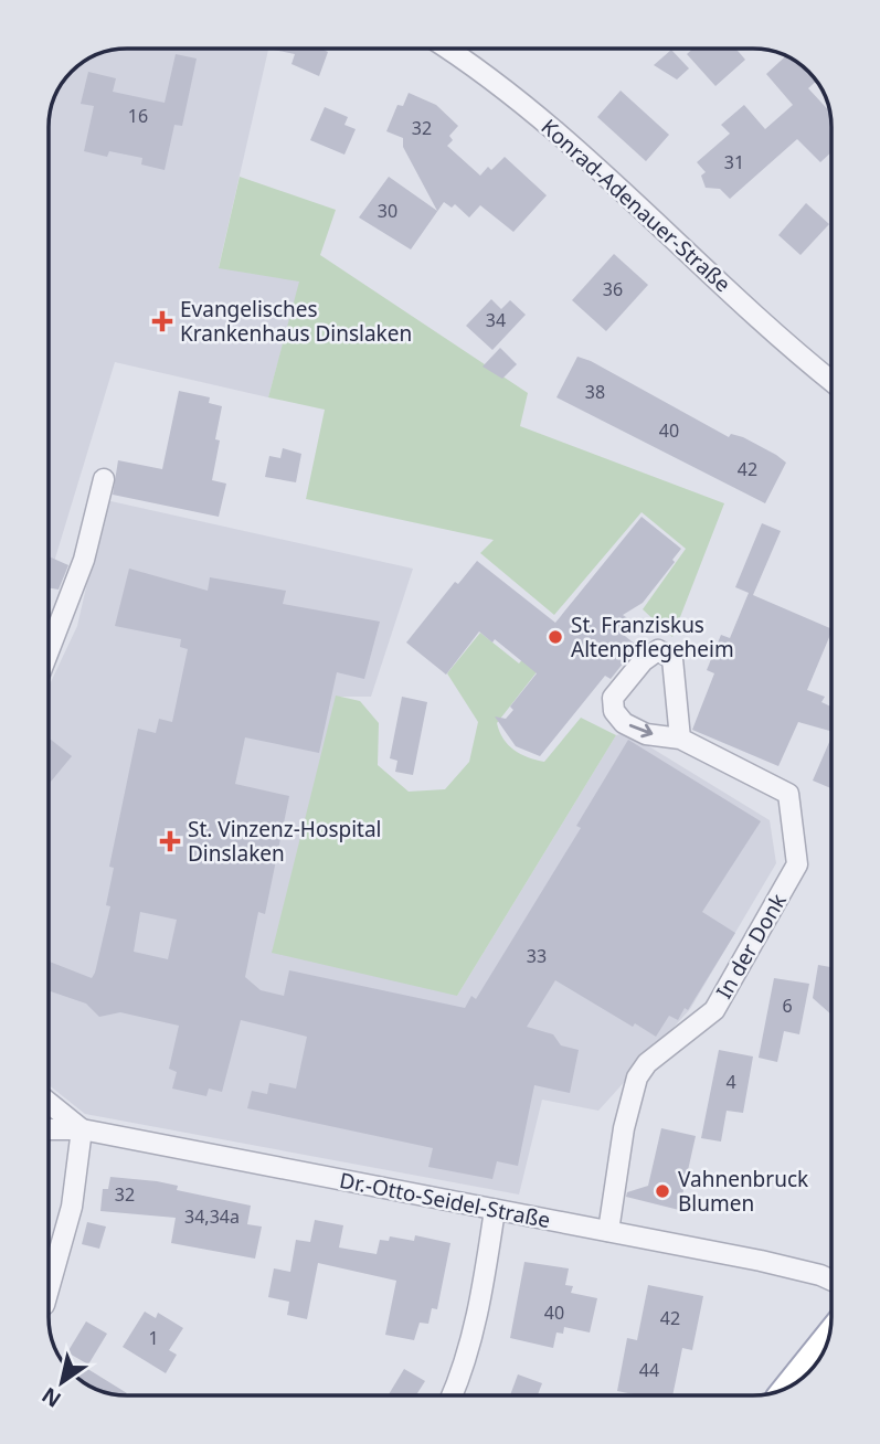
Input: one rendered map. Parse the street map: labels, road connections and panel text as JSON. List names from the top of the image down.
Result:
{
  "streets": {
    "street": ["Konrad-Adenauer-Straße", "In der Donk", "Dr.-Otto-Seidel-Straße"]
  },
  "crossings": [
    ["In der Donk", "Dr.-Otto-Seidel-Straße"]
  ],
  "places": {
    "health": ["Evangelisches Krankenhaus Dinslaken", "St. Vinzenz-Hospital Dinslaken"],
    "other": ["St. Franziskus Altenpflegeheim", "Vahnenbruck Blumen"]
  },
  "house_numbers": [
    "16",
    "32",
    "31",
    "30",
    "36",
    "34",
    "38",
    "40",
    "42",
    "33",
    "6",
    "4",
    "32",
    "34,34a",
    "40",
    "42",
    "1",
    "44"
  ],
  "north": "bottom left"
}
